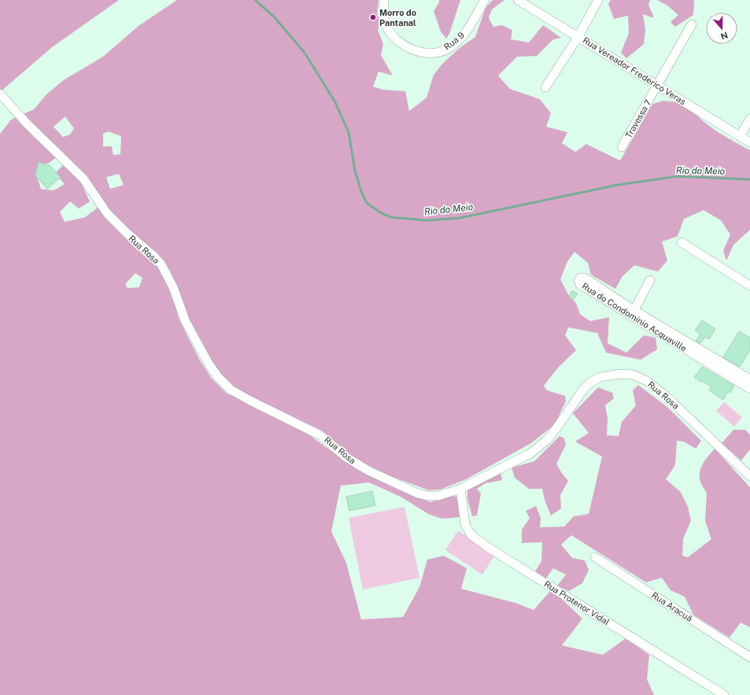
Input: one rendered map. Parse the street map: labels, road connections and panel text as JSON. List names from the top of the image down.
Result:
{
  "streets": {
    "street": [
      "Rua 9",
      "Rua Vereador Frederico Veras",
      "Travessa 7",
      "Rua Rosa",
      "Rua do Condomínio Acquaville",
      "Rua Protenor Vidal",
      "Rua Aracuã"
    ]
  },
  "crossings": [
    ["Rua Vereador Frederico Veras", "Travessa 7"],
    ["Rua Rosa", "Rua Protenor Vidal"]
  ],
  "water": ["Rio do Meio"],
  "places": ["Morro do Pantanal"],
  "north": "bottom"
}
